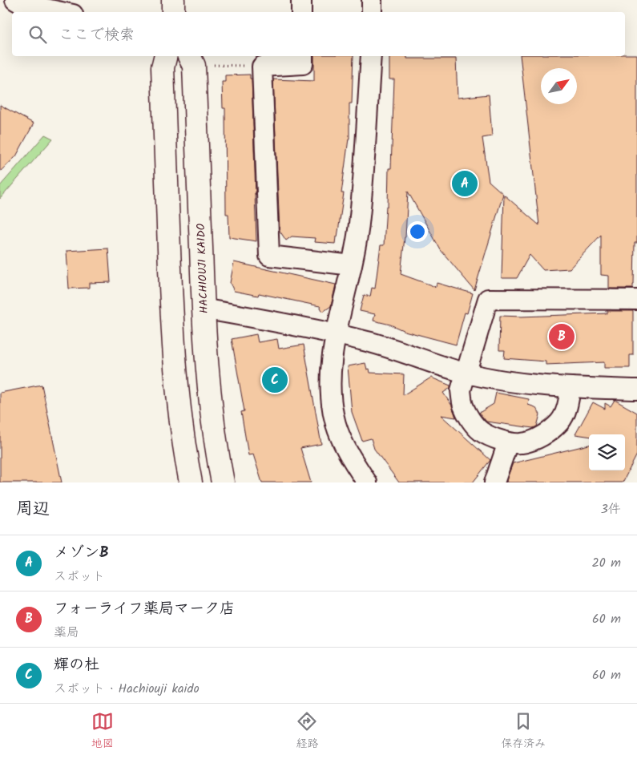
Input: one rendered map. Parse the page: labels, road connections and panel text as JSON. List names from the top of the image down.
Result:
{
  "streets": {
    "street": ["HACHIOUJI KAIDO"]
  },
  "north": "top right",
  "page": {
    "search": "ここで検索",
    "pins": ["A", "B", "C"],
    "heading": ["周辺", "3件"],
    "list": [
      {
        "mark": "A",
        "name": "メゾンB",
        "note": "スポット",
        "value": "20 m"
      },
      {
        "mark": "B",
        "name": "フォーライフ薬局マーク店",
        "note": "薬局",
        "value": "60 m"
      },
      {
        "mark": "C",
        "name": "輝の杜",
        "note": "スポット · Hachiouji kaido",
        "value": "60 m"
      }
    ],
    "nav": ["地図", "経路", "保存済み"]
  }
}
